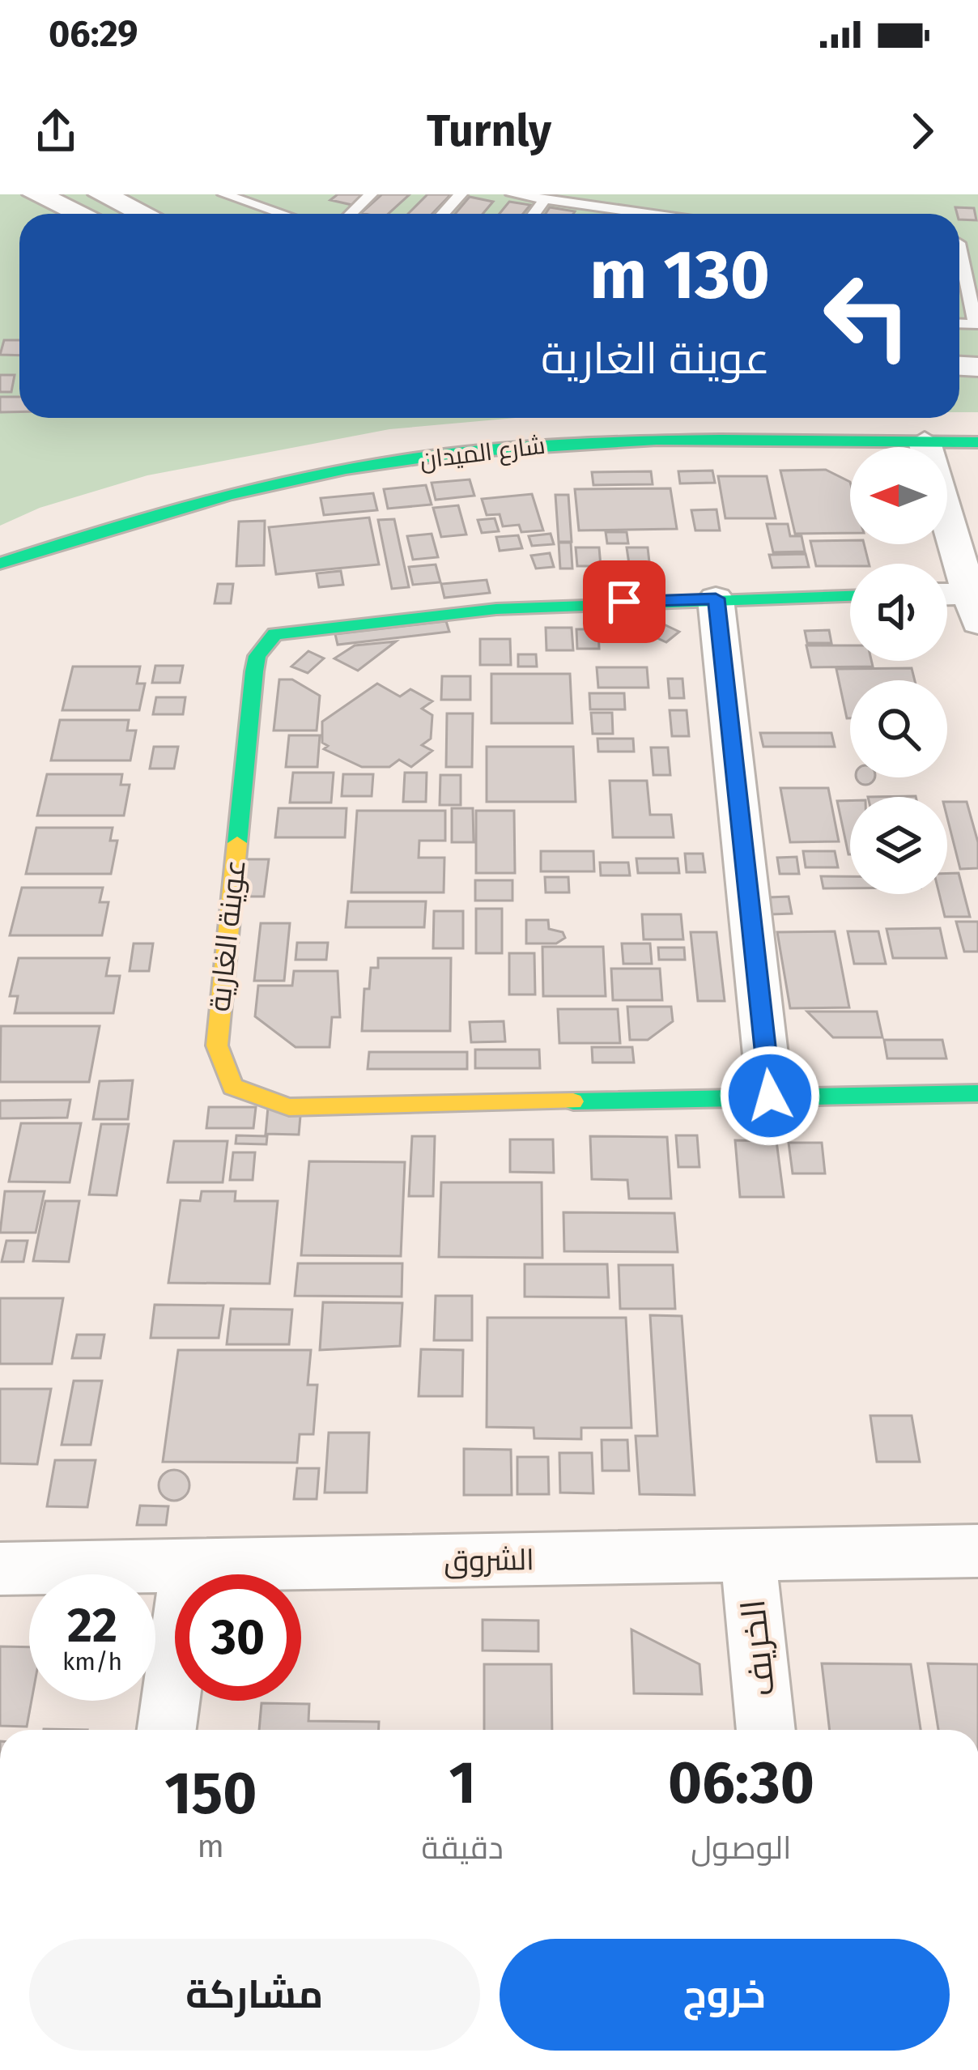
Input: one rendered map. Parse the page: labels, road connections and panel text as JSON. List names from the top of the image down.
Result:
{
  "streets": {
    "street": [
      "شارع الميدان",
      "عوينة الغارية",
      "الشروق",
      "الخريف"
    ]
  },
  "crossings": [
    ["الشروق", "الخريف"]
  ],
  "north": "left",
  "page": {
    "status": "06:29",
    "header": "Turnly",
    "turn": ["130 m", "عوينة الغارية"],
    "speed": "22 km/h",
    "limit": "30",
    "eta": [
      "06:30",
      "الوصول",
      "1",
      "دقيقة",
      "150",
      "m"
    ],
    "buttons": ["خروج", "مشاركة"]
  }
}
